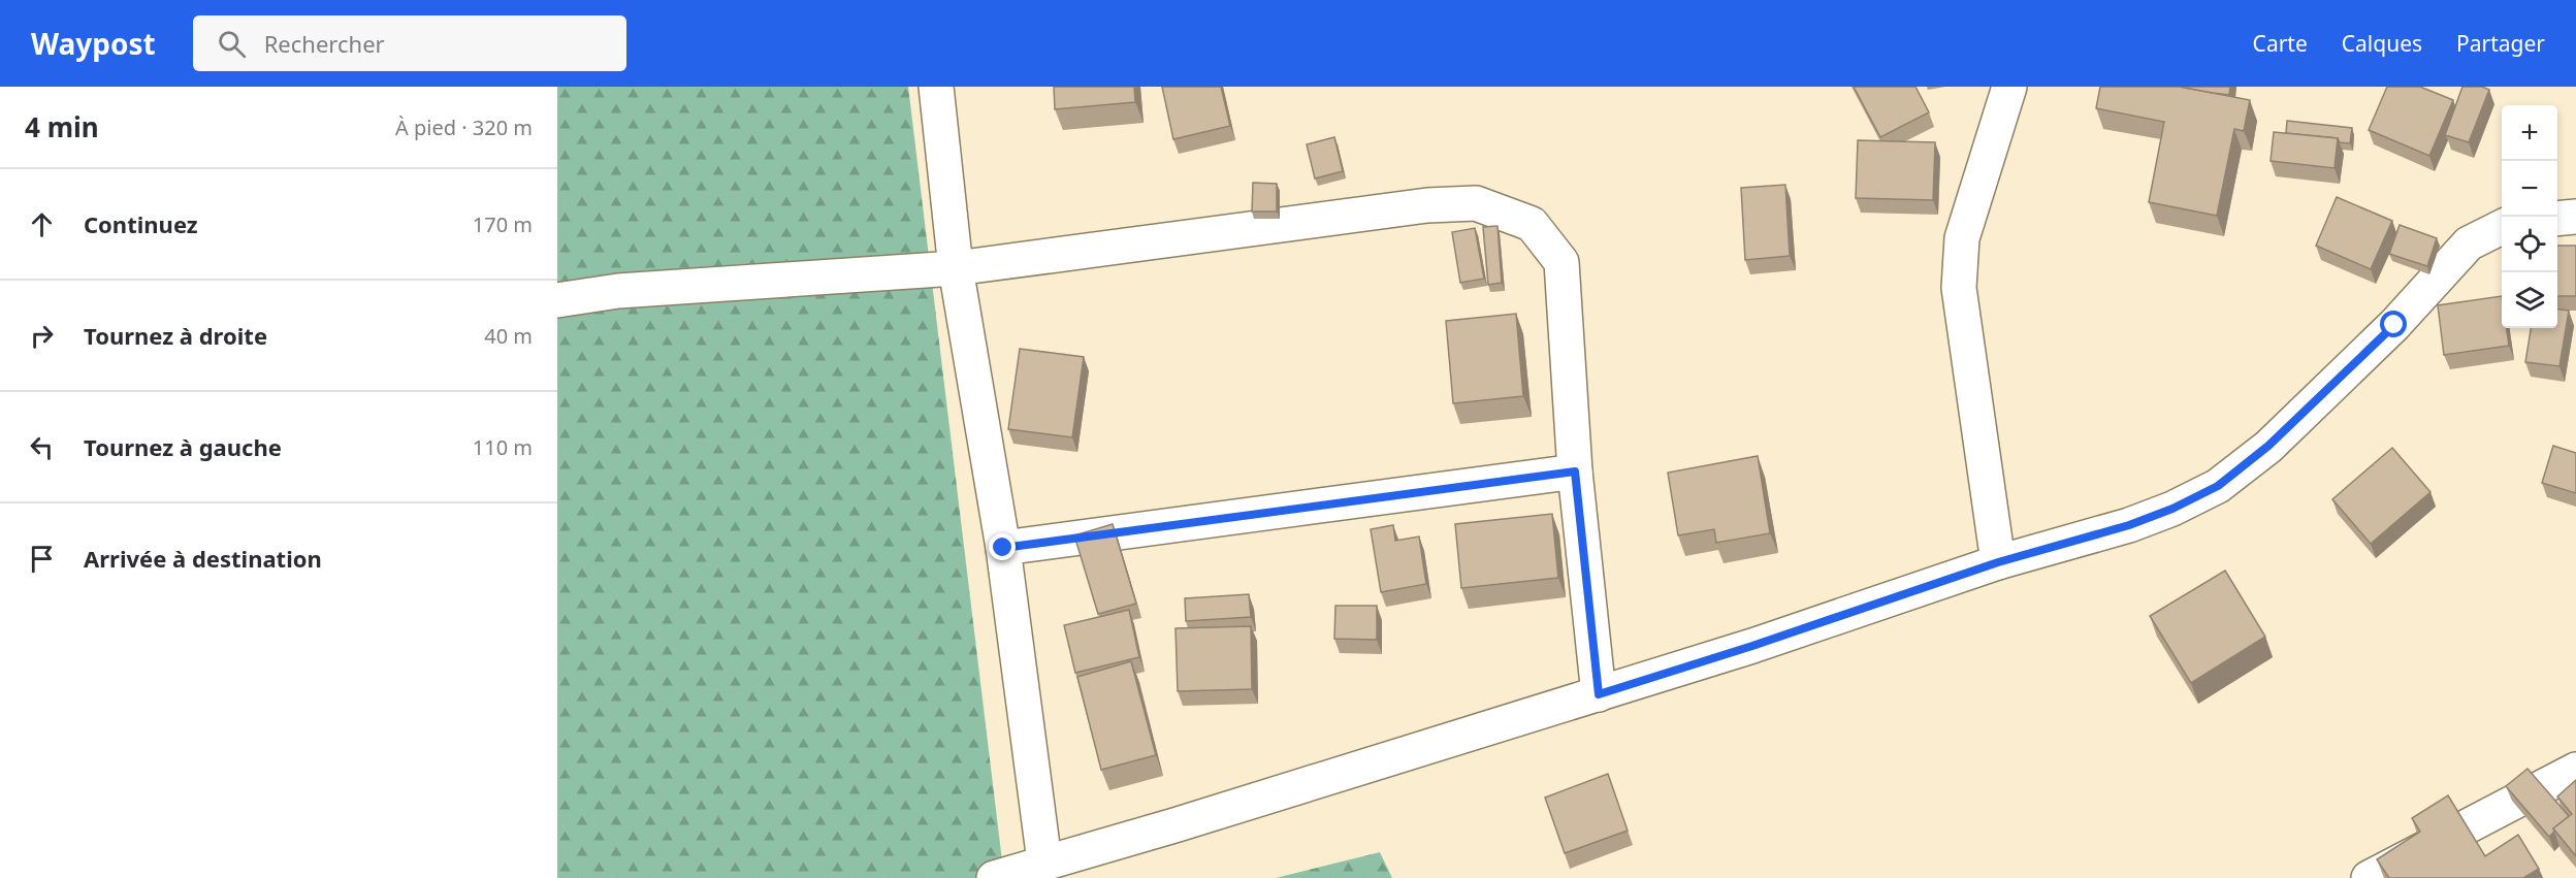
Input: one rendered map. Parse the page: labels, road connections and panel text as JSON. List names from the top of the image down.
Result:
{
  "page": {
    "header": "Waypost",
    "search": "Rechercher",
    "nav": ["Carte", "Calques", "Partager"],
    "heading": ["4 min", "À pied · 320 m"],
    "map_buttons": ["+", "−"],
    "list": [
      ["Continuez", "170 m"],
      ["Tournez à droite", "40 m"],
      ["Tournez à gauche", "110 m"],
      "Arrivée à destination"
    ]
  }
}
